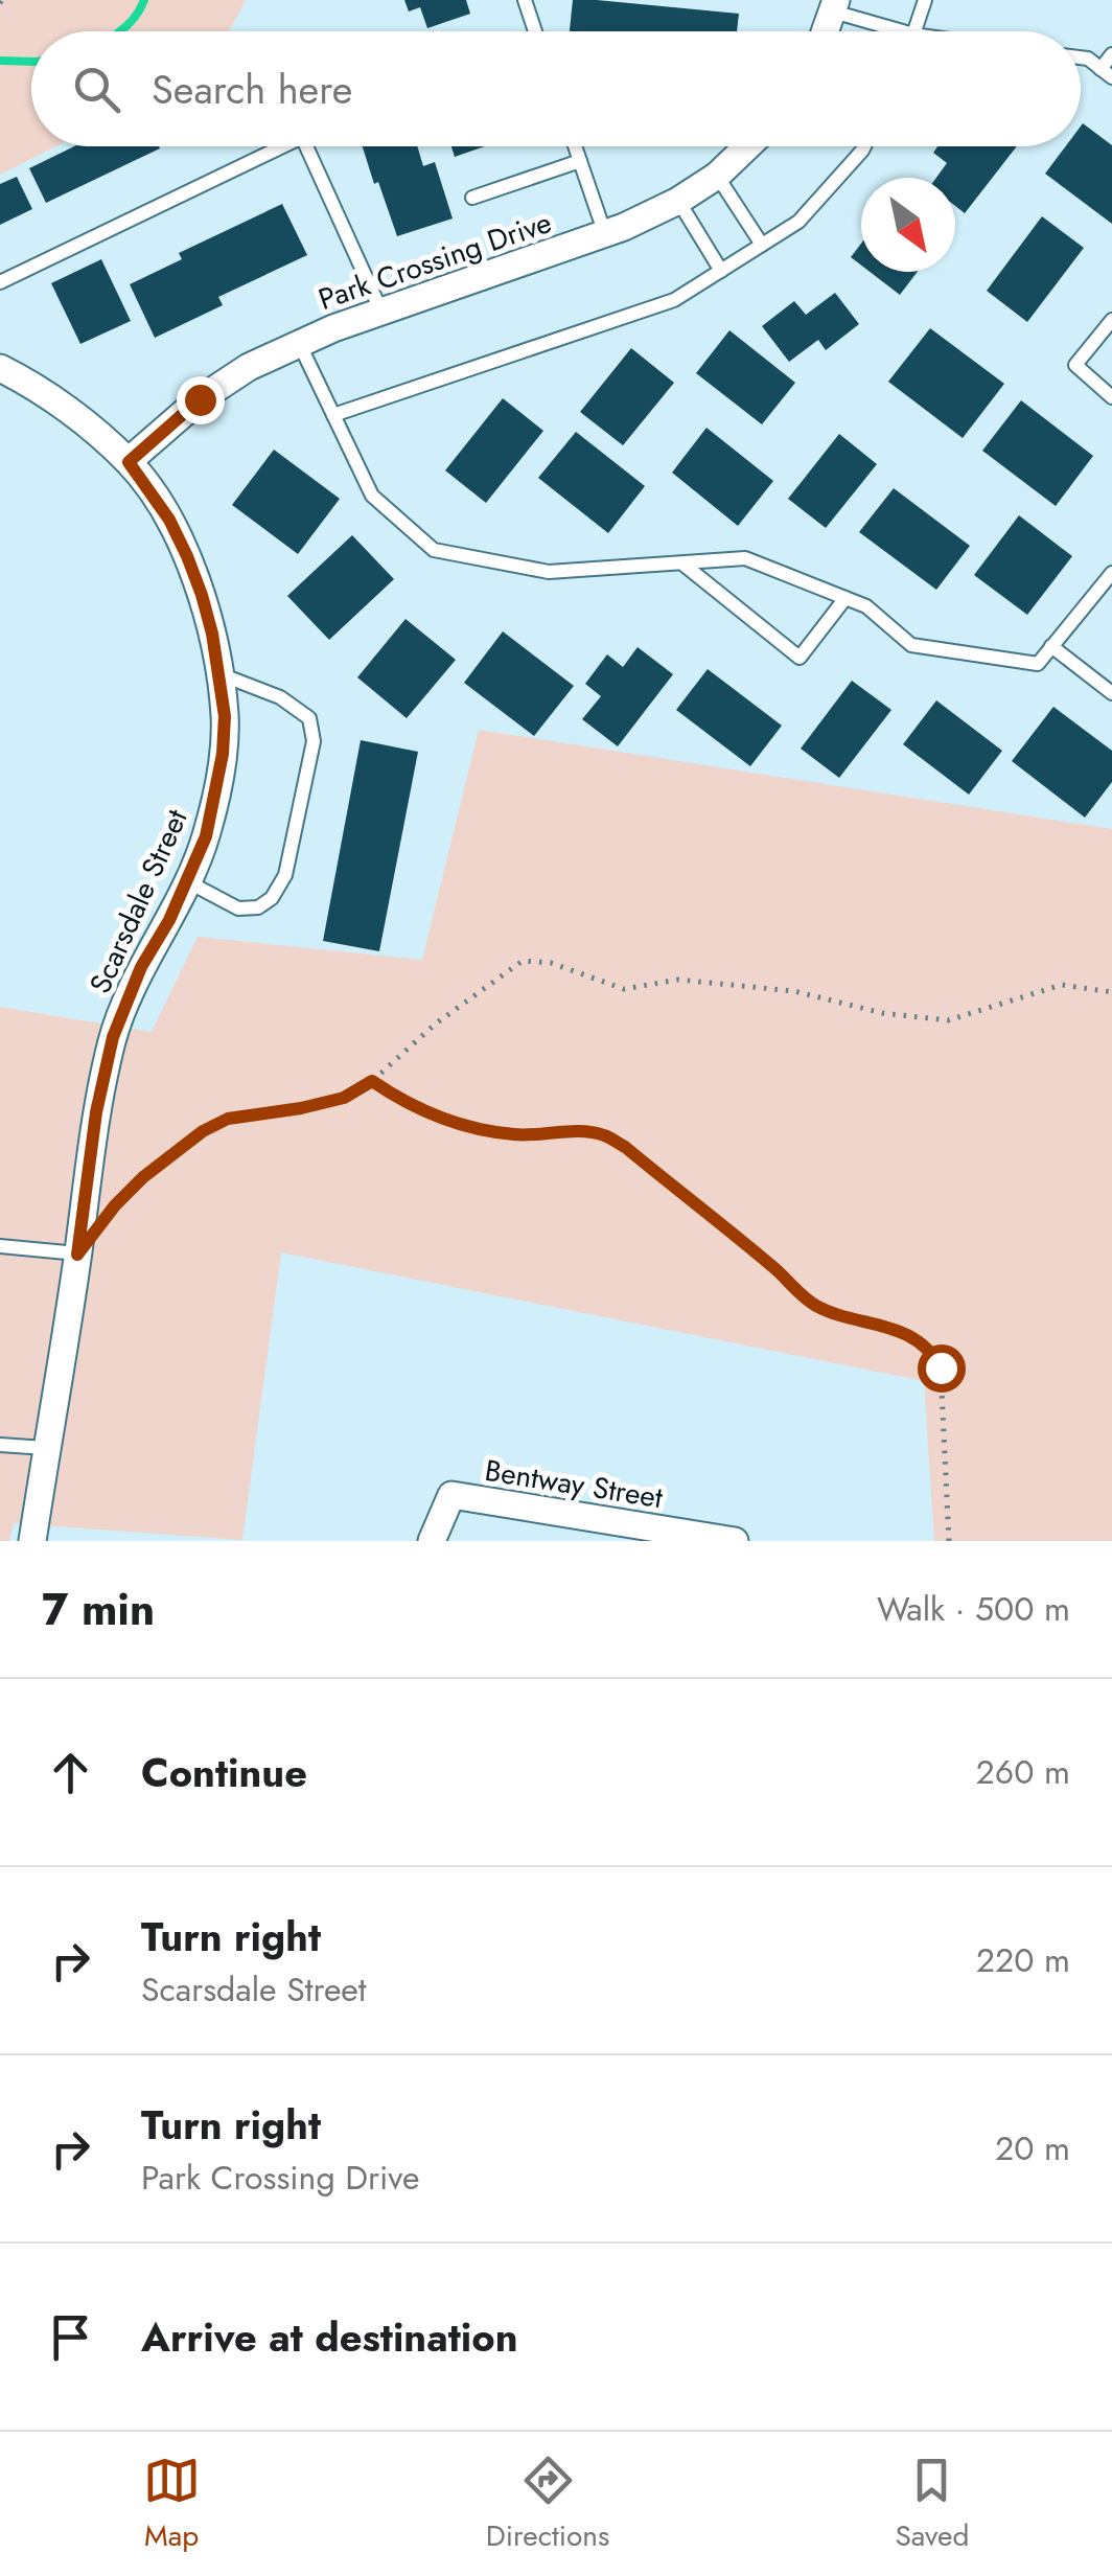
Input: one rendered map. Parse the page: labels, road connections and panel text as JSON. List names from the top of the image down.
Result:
{
  "streets": {
    "street": ["Park Crossing Drive", "Scarsdale Street", "Bentway Street"]
  },
  "crossings": [
    ["Park Crossing Drive", "Scarsdale Street"]
  ],
  "north": "bottom right",
  "page": {
    "search": "Search here",
    "heading": ["7 min", "Walk · 500 m"],
    "list": [
      ["Continue", "260 m"],
      ["Turn right", "Scarsdale Street", "220 m"],
      ["Turn right", "Park Crossing Drive", "20 m"],
      "Arrive at destination"
    ],
    "nav": ["Map", "Directions", "Saved"]
  }
}
